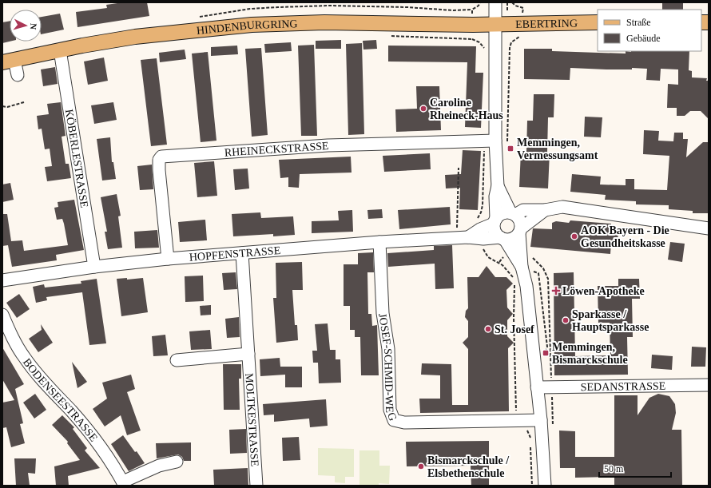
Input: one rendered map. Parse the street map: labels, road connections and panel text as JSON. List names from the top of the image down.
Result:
{
  "streets": {
    "main road": ["EBERTRING", "HINDENBURGRING"],
    "street": [
      "RHEINECKSTRASSE",
      "KÖBERLESTRASSE",
      "HOPFENSTRASSE",
      "JOSEF-SCHMID-WEG",
      "SEDANSTRASSE",
      "BODENSEESTRASSE",
      "MOLTKESTRASSE"
    ]
  },
  "crossings": [
    ["EBERTRING", "HINDENBURGRING"],
    ["HINDENBURGRING", "KÖBERLESTRASSE"],
    ["RHEINECKSTRASSE", "HOPFENSTRASSE"],
    ["KÖBERLESTRASSE", "HOPFENSTRASSE"],
    ["HOPFENSTRASSE", "JOSEF-SCHMID-WEG"],
    ["HOPFENSTRASSE", "MOLTKESTRASSE"]
  ],
  "places": {
    "other": [
      "Caroline Rheineck-Haus",
      "AOK Bayern - Die Gesundheitskasse",
      "Sparkasse / Hauptsparkasse",
      "St. Josef",
      "Bismarckschule / Elsbethenschule"
    ],
    "transit": ["Memmingen, Vermessungsamt", "Memmingen, Bismarckschule"],
    "health": ["Löwen-Apotheke"]
  },
  "legend": ["Straße", "Gebäude"],
  "scale_bar": "50 m",
  "north": "right"
}
